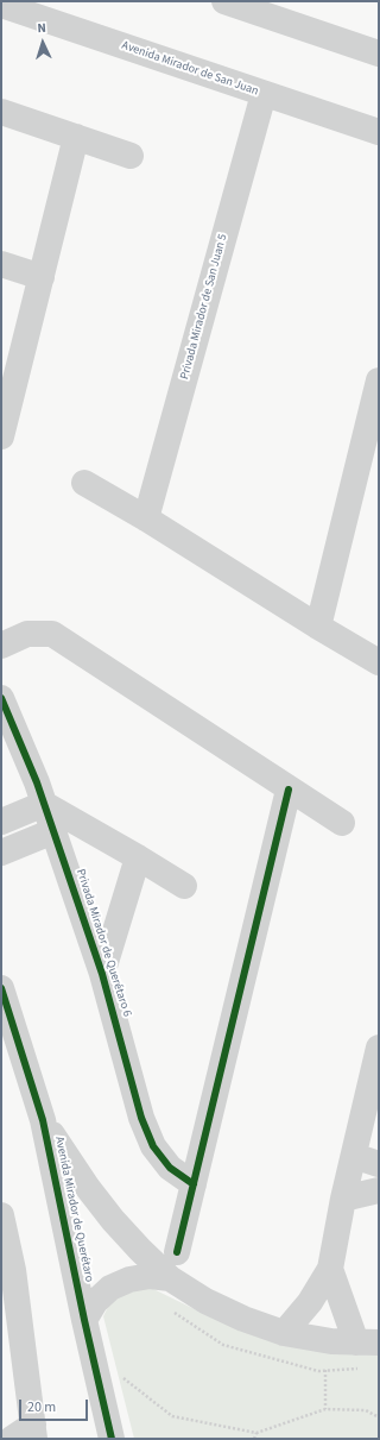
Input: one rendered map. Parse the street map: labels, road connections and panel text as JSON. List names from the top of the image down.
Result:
{
  "streets": {
    "street": [
      "Avenida Mirador de San Juan",
      "Privada Mirador de San Juan 5",
      "Privada Mirador de Querétaro 6",
      "Avenida Mirador de Querétaro"
    ]
  },
  "crossings": [
    ["Avenida Mirador de San Juan", "Privada Mirador de San Juan 5"]
  ],
  "scale_bar": "20 m",
  "north": "top"
}
